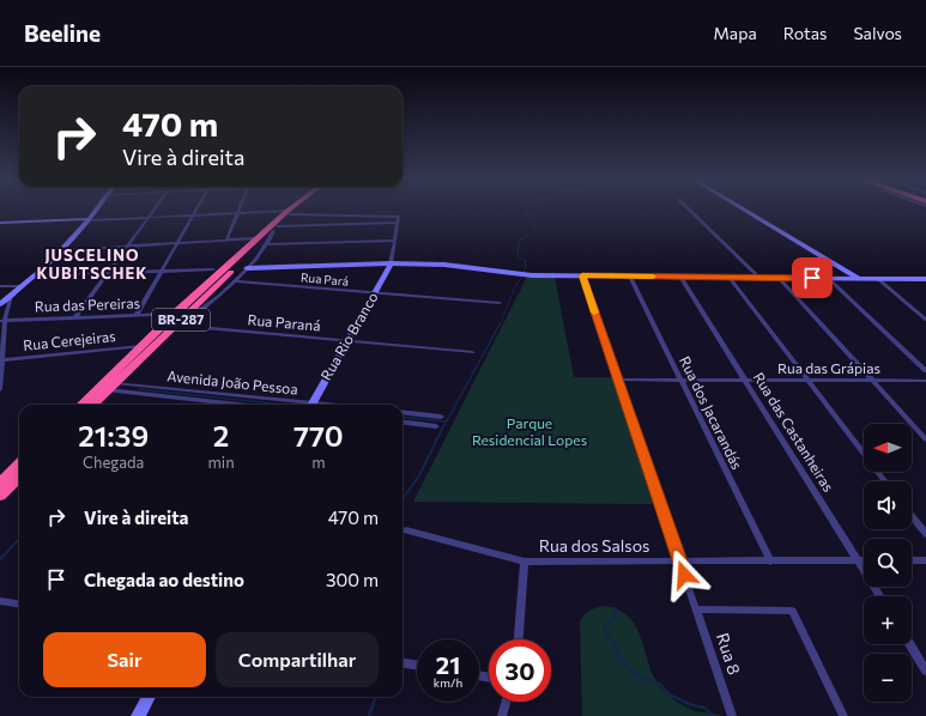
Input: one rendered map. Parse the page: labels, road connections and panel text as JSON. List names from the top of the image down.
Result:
{
  "streets": {
    "highway": ["BR-287"],
    "street": [
      "Rua Pará",
      "Rua das Pereiras",
      "Rua Paraná",
      "Rua Rio Branco",
      "Rua Cerejeiras",
      "Rua das Grápias",
      "Avenida João Pessoa",
      "Rua dos Jacarandás",
      "Rua das Castanheiras",
      "Rua dos Salsos",
      "Rua 8"
    ]
  },
  "crossings": [
    ["Rua Pará", "Rua Rio Branco"],
    ["Rua das Pereiras", "BR-287"],
    ["BR-287", "Rua Cerejeiras"],
    ["BR-287", "Avenida João Pessoa"],
    ["Rua Paraná", "Rua Rio Branco"],
    ["Rua das Grápias", "Rua dos Jacarandás"],
    ["Rua das Grápias", "Rua das Castanheiras"],
    ["Rua das Grápias", "Rua 8"],
    ["Rua dos Jacarandás", "Rua dos Salsos"],
    ["Rua das Castanheiras", "Rua dos Salsos"],
    ["Rua dos Salsos", "Rua 8"]
  ],
  "districts": ["JUSCELINO KUBITSCHEK"],
  "parks": ["Parque Residencial Lopes"],
  "north": "left",
  "page": {
    "header": "Beeline",
    "nav": ["Mapa", "Rotas", "Salvos"],
    "turn": ["470 m", "Vire à direita"],
    "eta": [
      "21:39",
      "Chegada",
      "2",
      "min",
      "770",
      "m"
    ],
    "map_buttons": ["+", "−"],
    "list": [
      {
        "name": "Vire à direita",
        "value": "470 m"
      },
      {
        "name": "Chegada ao destino",
        "value": "300 m"
      }
    ],
    "buttons": ["Sair", "Compartilhar"],
    "speed": "21 km/h",
    "limit": "30"
  }
}
